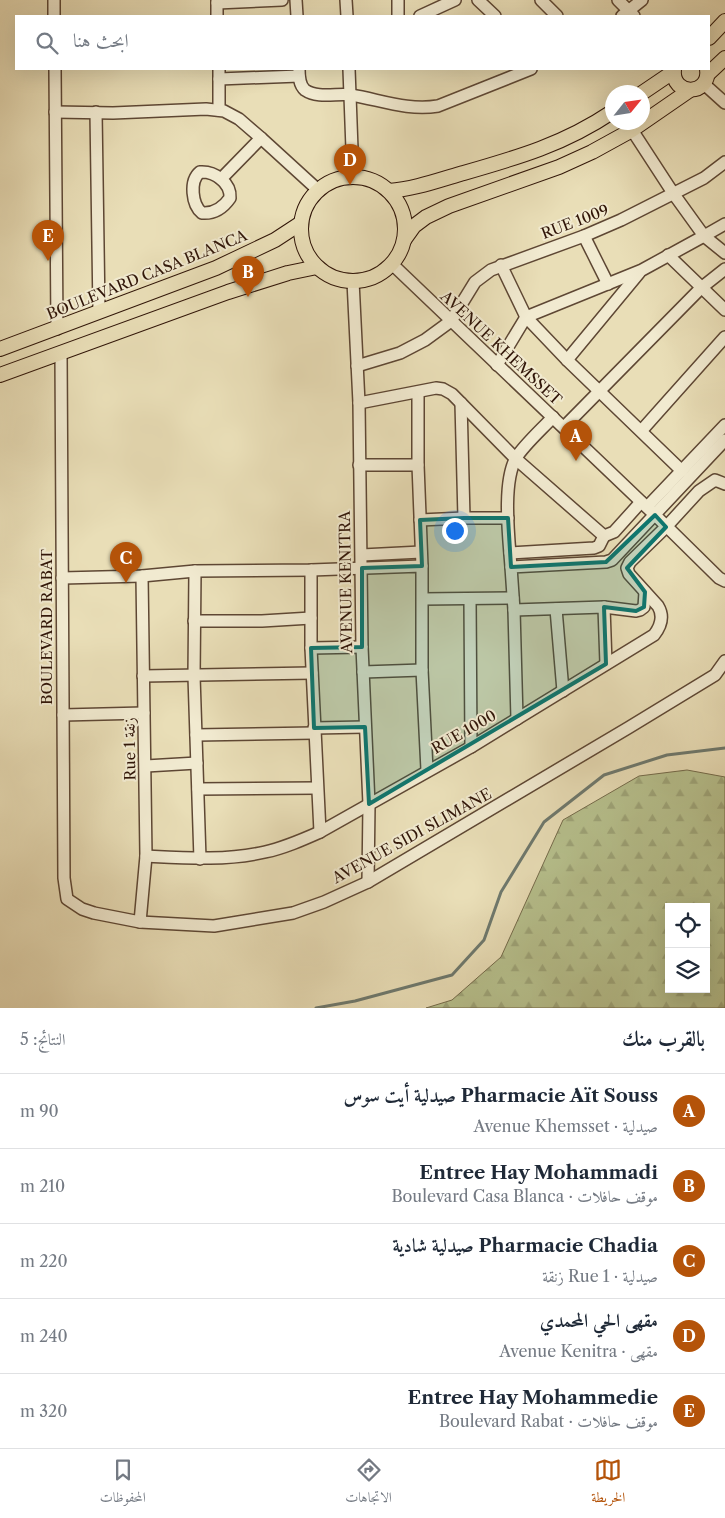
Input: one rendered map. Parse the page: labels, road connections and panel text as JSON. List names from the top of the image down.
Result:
{
  "streets": {
    "main road": ["BOULEVARD CASA BLANCA"],
    "street": [
      "RUE 1009",
      "AVENUE KHEMSSET",
      "AVENUE KENITRA",
      "BOULEVARD RABAT",
      "RUE 1000",
      "Rue 1 زنقة",
      "AVENUE SIDI SLIMANE"
    ]
  },
  "crossings": [
    ["RUE 1009", "AVENUE KHEMSSET"],
    ["BOULEVARD CASA BLANCA", "AVENUE KHEMSSET"],
    ["BOULEVARD CASA BLANCA", "AVENUE KENITRA"],
    ["AVENUE KHEMSSET", "AVENUE KENITRA"],
    ["AVENUE KHEMSSET", "RUE 1000"],
    ["AVENUE KENITRA", "RUE 1000"],
    ["AVENUE KENITRA", "AVENUE SIDI SLIMANE"],
    ["BOULEVARD RABAT", "AVENUE SIDI SLIMANE"],
    ["RUE 1000", "Rue 1 زنقة"],
    ["Rue 1 زنقة", "AVENUE SIDI SLIMANE"]
  ],
  "north": "top right",
  "page": {
    "search": "ابحث هنا",
    "pins": [
      "D",
      "E",
      "B",
      "A",
      "C"
    ],
    "heading": ["بالقرب منك", "النتائج: 5"],
    "list": [
      {
        "mark": "A",
        "name": "Pharmacie Aït Souss صيدلية أيت سوس",
        "note": "صيدلية · Avenue Khemsset",
        "value": "90 m"
      },
      {
        "mark": "B",
        "name": "Entree Hay Mohammadi",
        "note": "موقف حافلات · Boulevard Casa Blanca",
        "value": "210 m"
      },
      {
        "mark": "C",
        "name": "Pharmacie Chadia صيدلية شادية",
        "note": "صيدلية · Rue 1 زنقة",
        "value": "220 m"
      },
      {
        "mark": "D",
        "name": "مقهى الحي المحمدي",
        "note": "مقهى · Avenue Kenitra",
        "value": "240 m"
      },
      {
        "mark": "E",
        "name": "Entree Hay Mohammedie",
        "note": "موقف حافلات · Boulevard Rabat",
        "value": "320 m"
      }
    ],
    "nav": ["الخريطة", "الاتجاهات", "المحفوظات"]
  }
}
